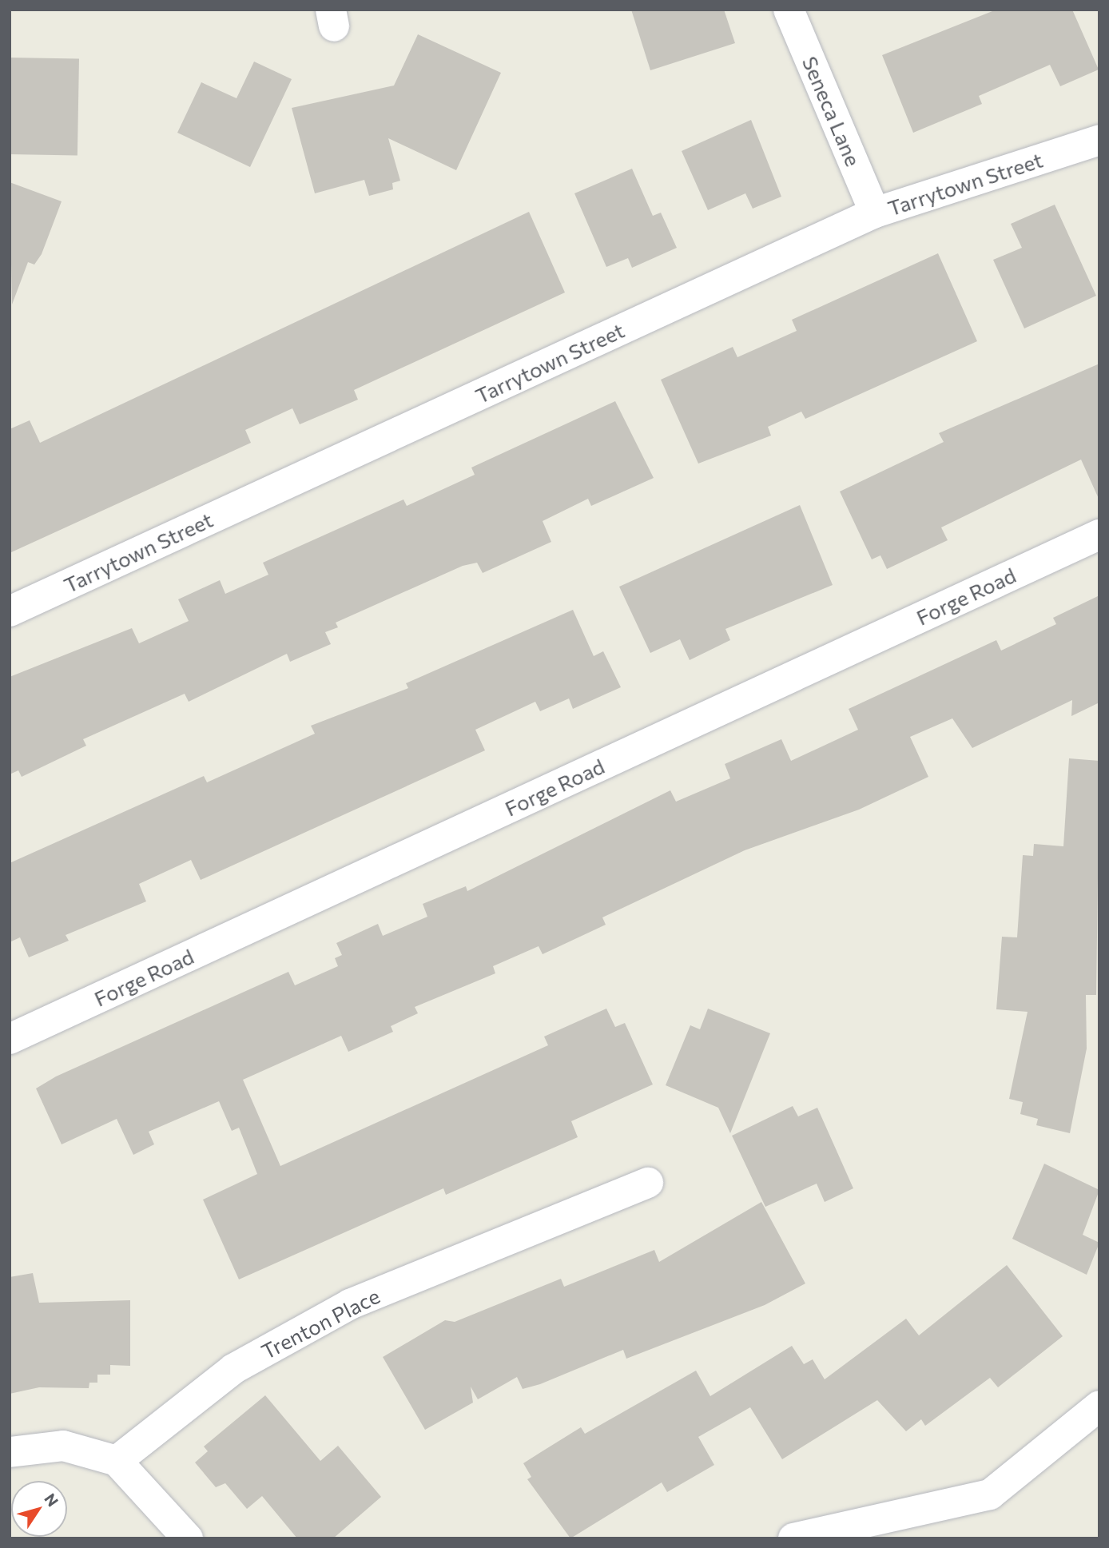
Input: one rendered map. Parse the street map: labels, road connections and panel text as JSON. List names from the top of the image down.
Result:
{
  "streets": {
    "street": [
      "Seneca Lane",
      "Tarrytown Street",
      "Forge Road",
      "Trenton Place"
    ]
  },
  "crossings": [
    ["Seneca Lane", "Tarrytown Street"]
  ],
  "north": "top right"
}
